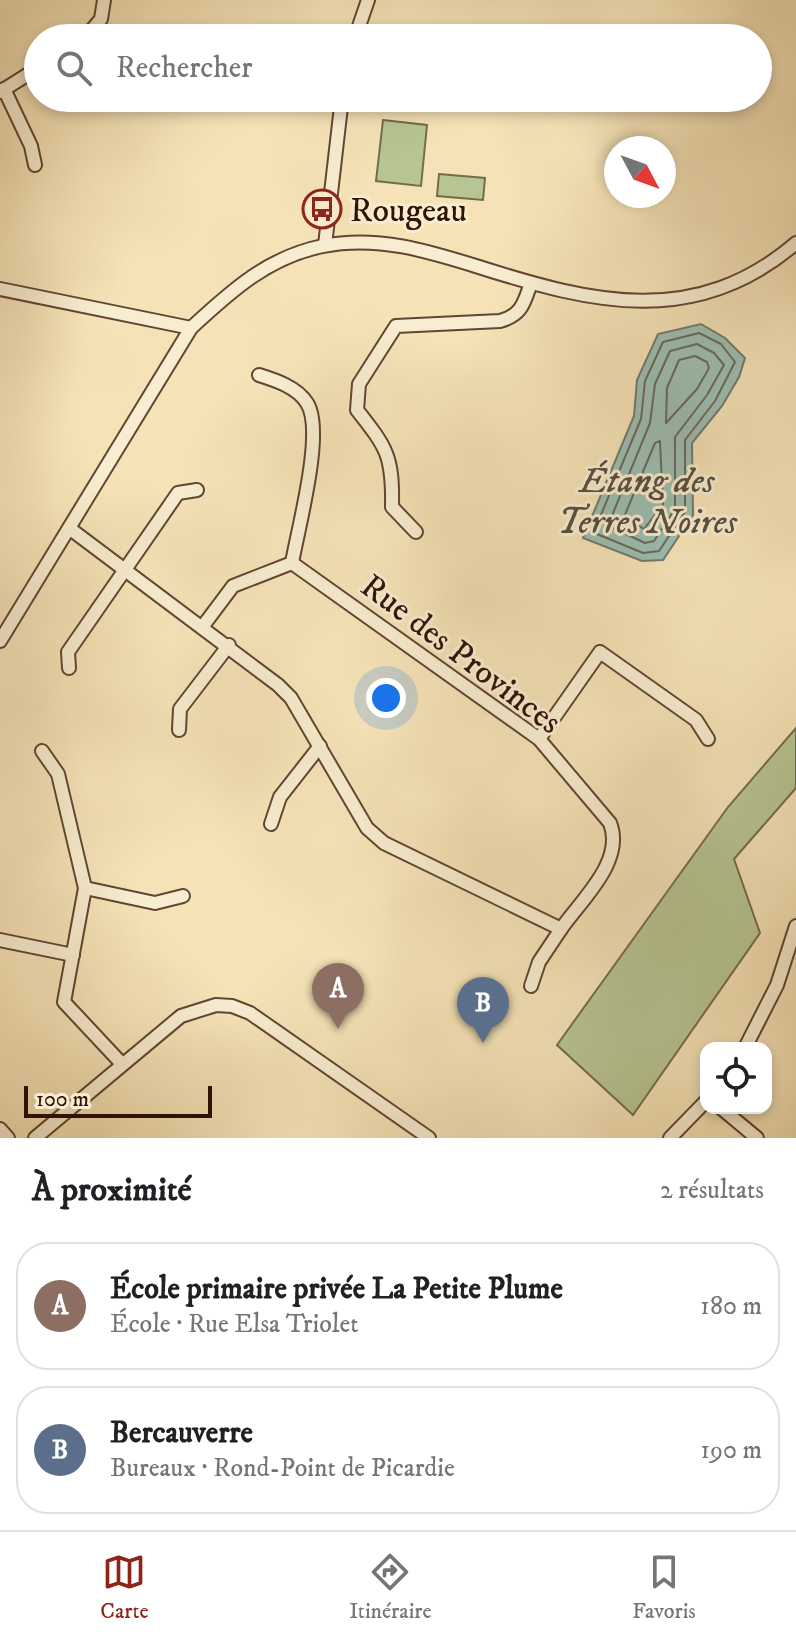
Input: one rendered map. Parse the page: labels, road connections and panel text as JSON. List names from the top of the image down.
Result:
{
  "streets": {
    "street": ["Rue des Provinces"]
  },
  "water": ["Étang des Terres Noires"],
  "places": {
    "bus stop": ["Rougeau"]
  },
  "scale_bar": "100 m",
  "north": "bottom right",
  "page": {
    "search": "Rechercher",
    "pins": ["A", "B"],
    "scale": "100 m",
    "heading": ["À proximité", "2 résultats"],
    "list": [
      {
        "mark": "A",
        "name": "École primaire privée La Petite Plume",
        "note": "École · Rue Elsa Triolet",
        "value": "180 m"
      },
      {
        "mark": "B",
        "name": "Bercauverre",
        "note": "Bureaux · Rond-Point de Picardie",
        "value": "190 m"
      }
    ],
    "nav": ["Carte", "Itinéraire", "Favoris"]
  }
}
